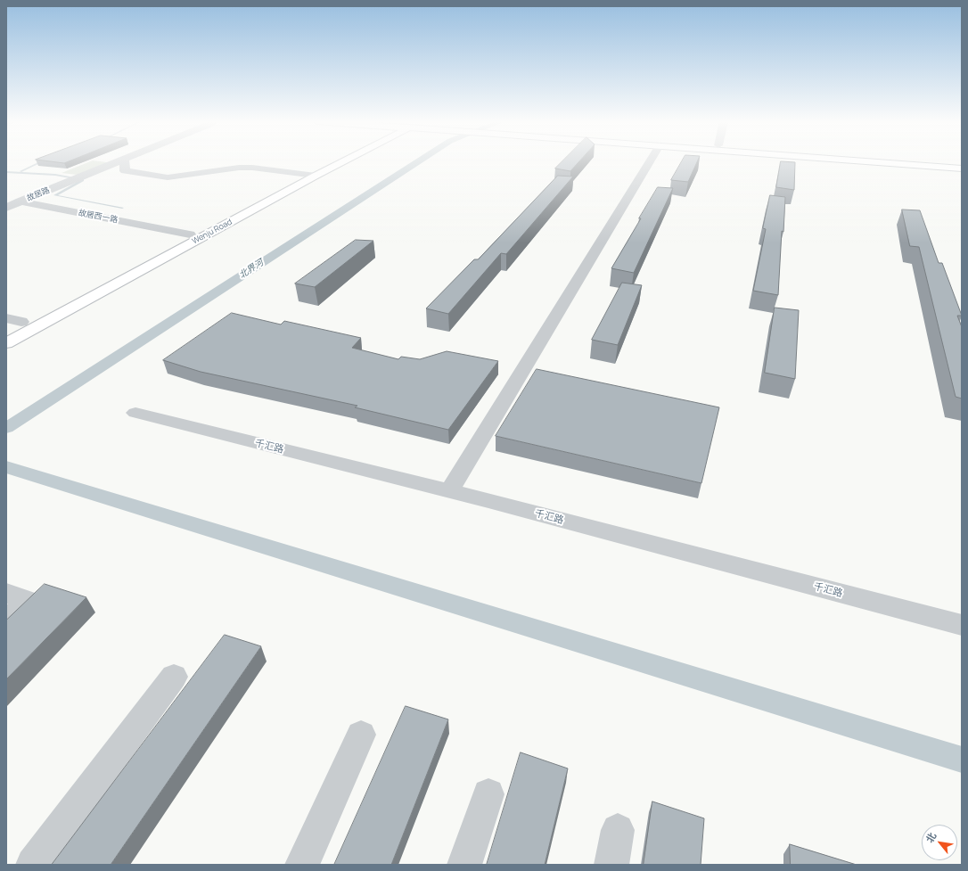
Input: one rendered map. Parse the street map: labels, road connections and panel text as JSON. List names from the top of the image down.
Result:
{
  "streets": {
    "main road": ["Wenju Road"],
    "street": ["故居路", "故居西一路", "千汇路"]
  },
  "crossings": [
    ["故居路", "故居西一路"]
  ],
  "water": ["北界河"],
  "north": "top left"
}
